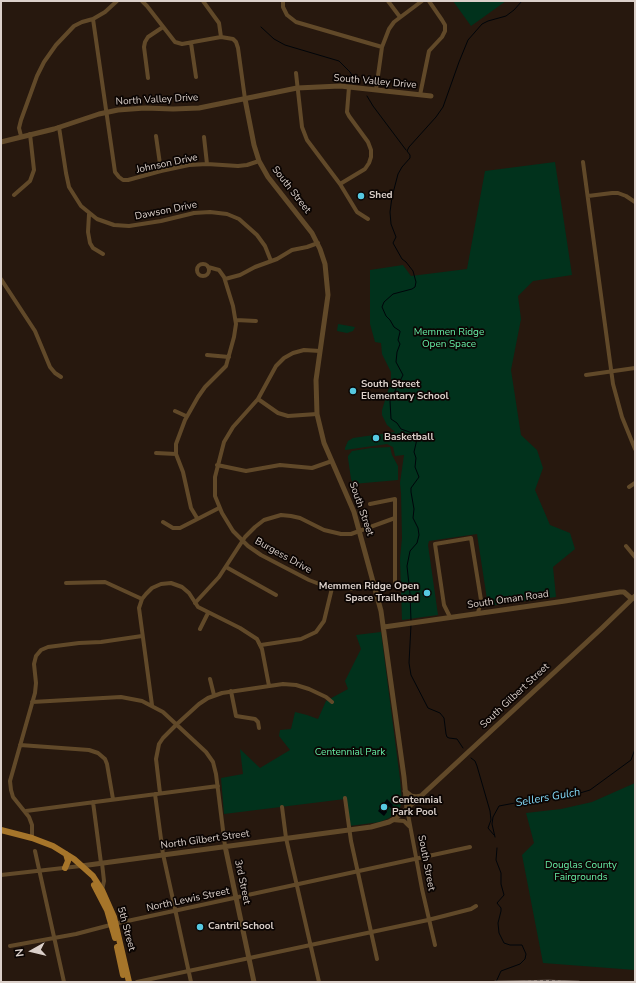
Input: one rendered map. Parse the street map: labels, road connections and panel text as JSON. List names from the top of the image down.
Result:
{
  "streets": {
    "main road": ["5th Street"],
    "street": [
      "South Valley Drive",
      "North Valley Drive",
      "Johnson Drive",
      "South Street",
      "Dawson Drive",
      "Burgess Drive",
      "South Oman Road",
      "South Gilbert Street",
      "North Gilbert Street",
      "3rd Street",
      "North Lewis Street"
    ]
  },
  "crossings": [
    ["South Valley Drive", "North Valley Drive"],
    ["South Valley Drive", "South Street"],
    ["North Valley Drive", "Johnson Drive"],
    ["North Valley Drive", "South Street"],
    ["North Valley Drive", "Dawson Drive"],
    ["Johnson Drive", "South Street"],
    ["South Street", "Burgess Drive"],
    ["South Street", "South Oman Road"],
    ["South Street", "South Gilbert Street"],
    ["South Street", "North Gilbert Street"],
    ["South Street", "North Lewis Street"],
    ["South Oman Road", "South Gilbert Street"],
    ["South Gilbert Street", "North Gilbert Street"],
    ["North Gilbert Street", "3rd Street"],
    ["North Gilbert Street", "5th Street"],
    ["3rd Street", "North Lewis Street"],
    ["North Lewis Street", "5th Street"]
  ],
  "water": ["Sellers Gulch"],
  "parks": ["Memmen Ridge Open Space", "Centennial Park", "Douglas County Fairgrounds"],
  "places": [
    "Shed",
    "South Street Elementary School",
    "Basketball",
    "Memmen Ridge Open Space Trailhead",
    "Centennial Park Pool",
    "Cantril School"
  ],
  "north": "left"
}
